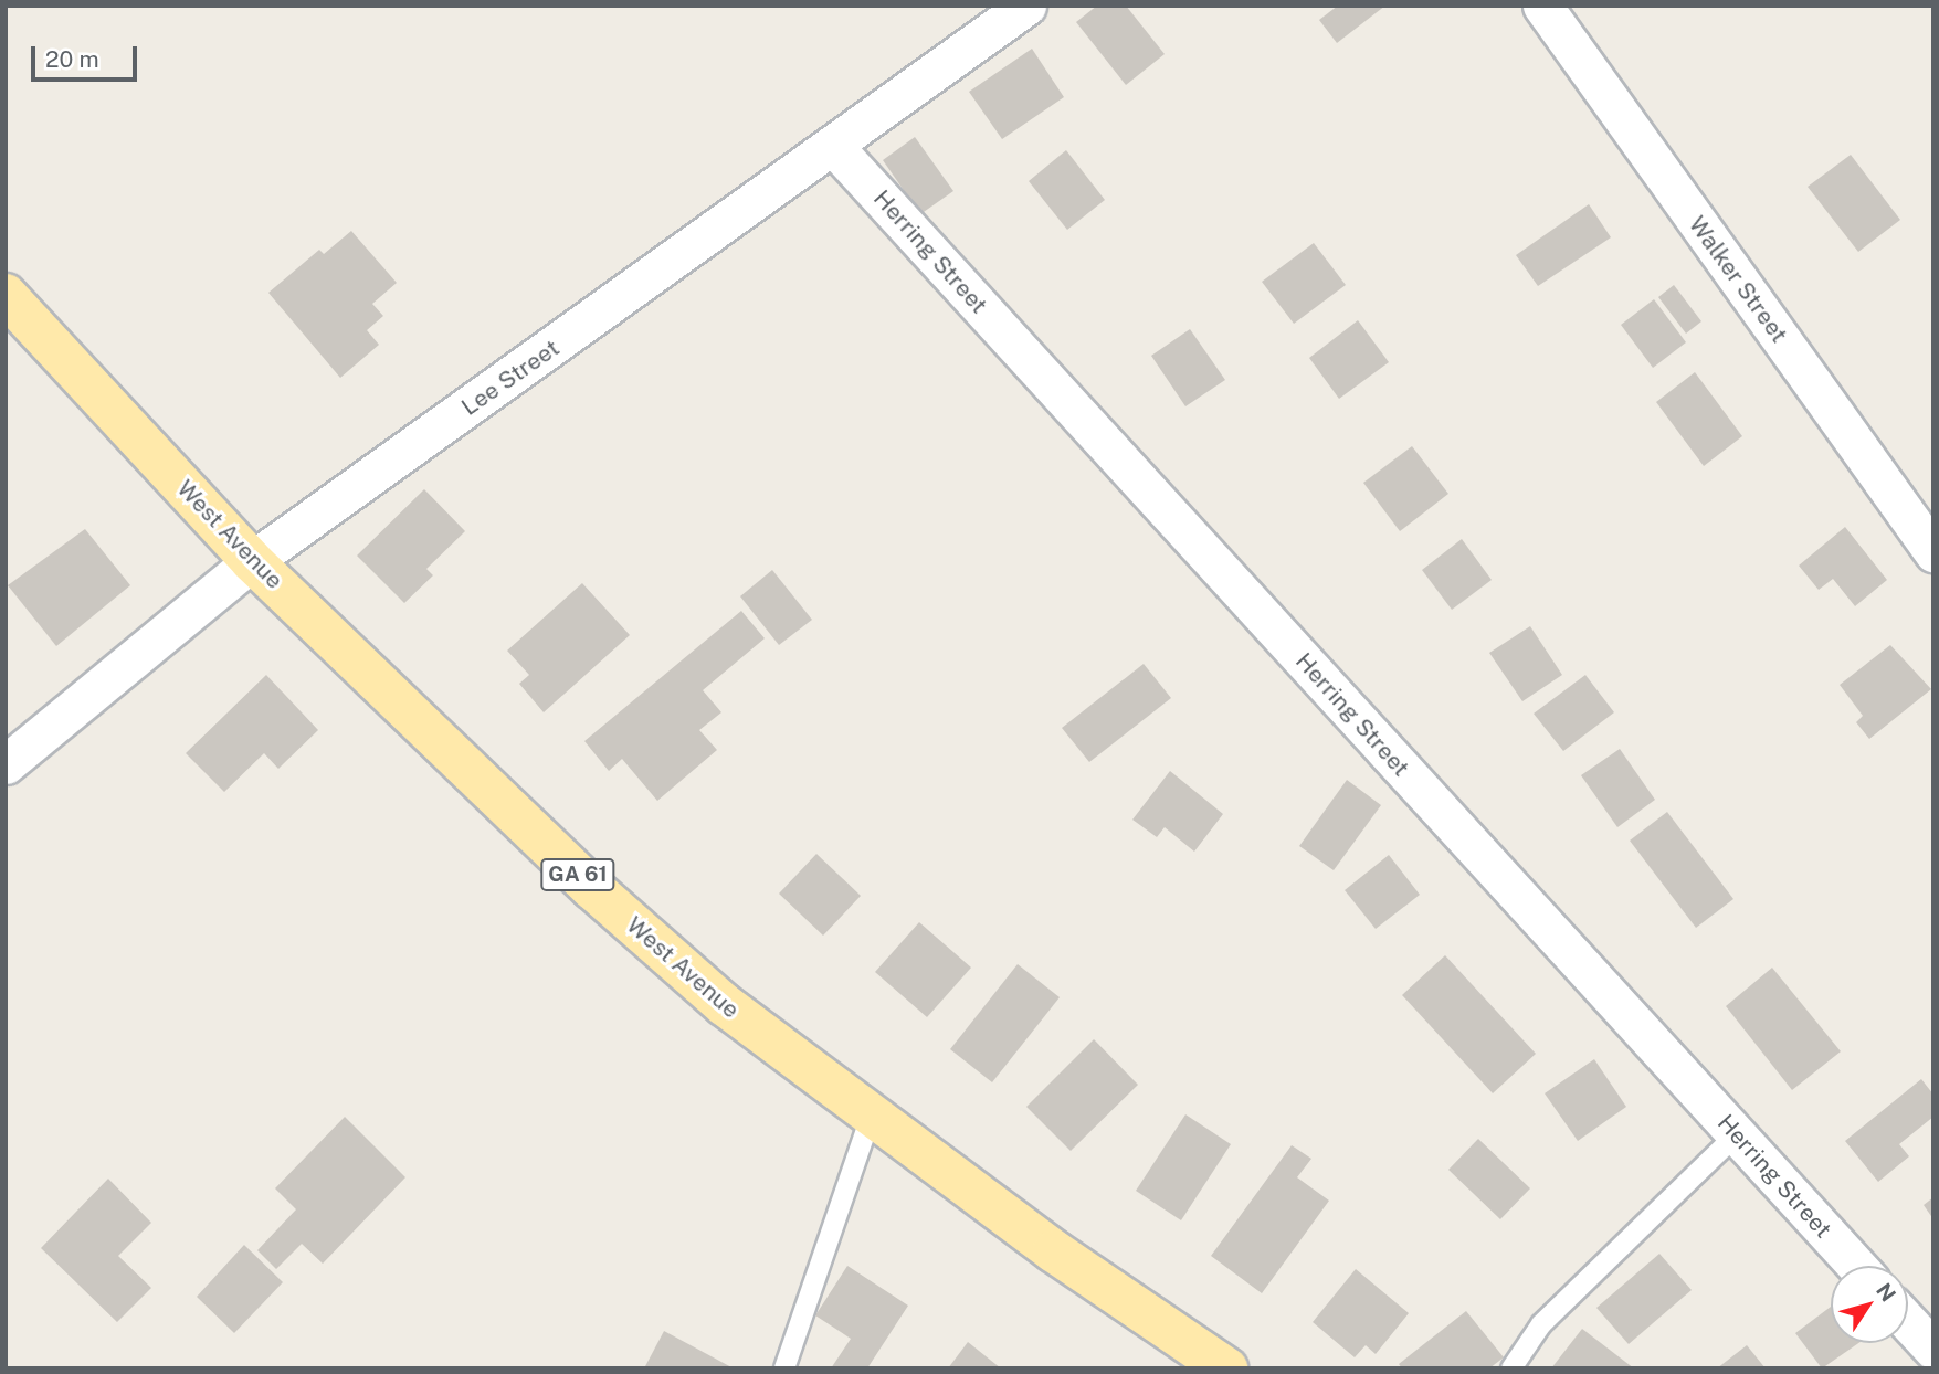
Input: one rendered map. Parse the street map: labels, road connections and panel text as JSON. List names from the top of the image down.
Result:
{
  "streets": {
    "main road": ["West Avenue", "GA 61"],
    "street": ["Herring Street", "Walker Street", "Lee Street"]
  },
  "crossings": [
    ["Herring Street", "Lee Street"],
    ["Lee Street", "West Avenue"]
  ],
  "scale_bar": "20 m",
  "north": "top right"
}
